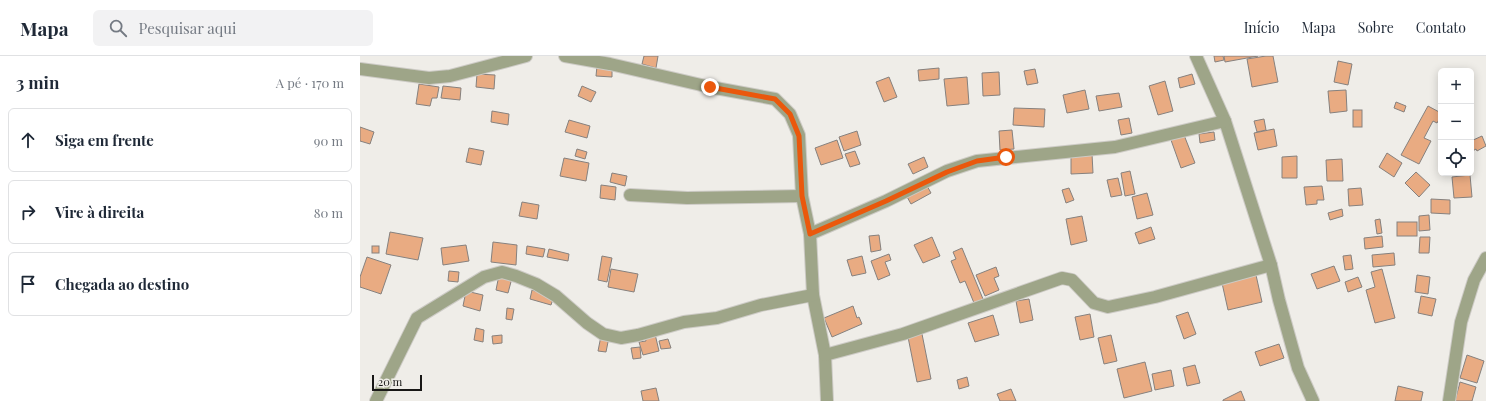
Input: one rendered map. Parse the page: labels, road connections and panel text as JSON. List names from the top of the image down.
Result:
{
  "scale_bar": "20 m",
  "page": {
    "header": "Mapa",
    "search": "Pesquisar aqui",
    "nav": [
      "Início",
      "Mapa",
      "Sobre",
      "Contato"
    ],
    "heading": ["3 min", "A pé · 170 m"],
    "map_buttons": ["+", "−"],
    "list": [
      ["Siga em frente", "90 m"],
      ["Vire à direita", "80 m"],
      "Chegada ao destino"
    ],
    "scale": "20 m"
  }
}
